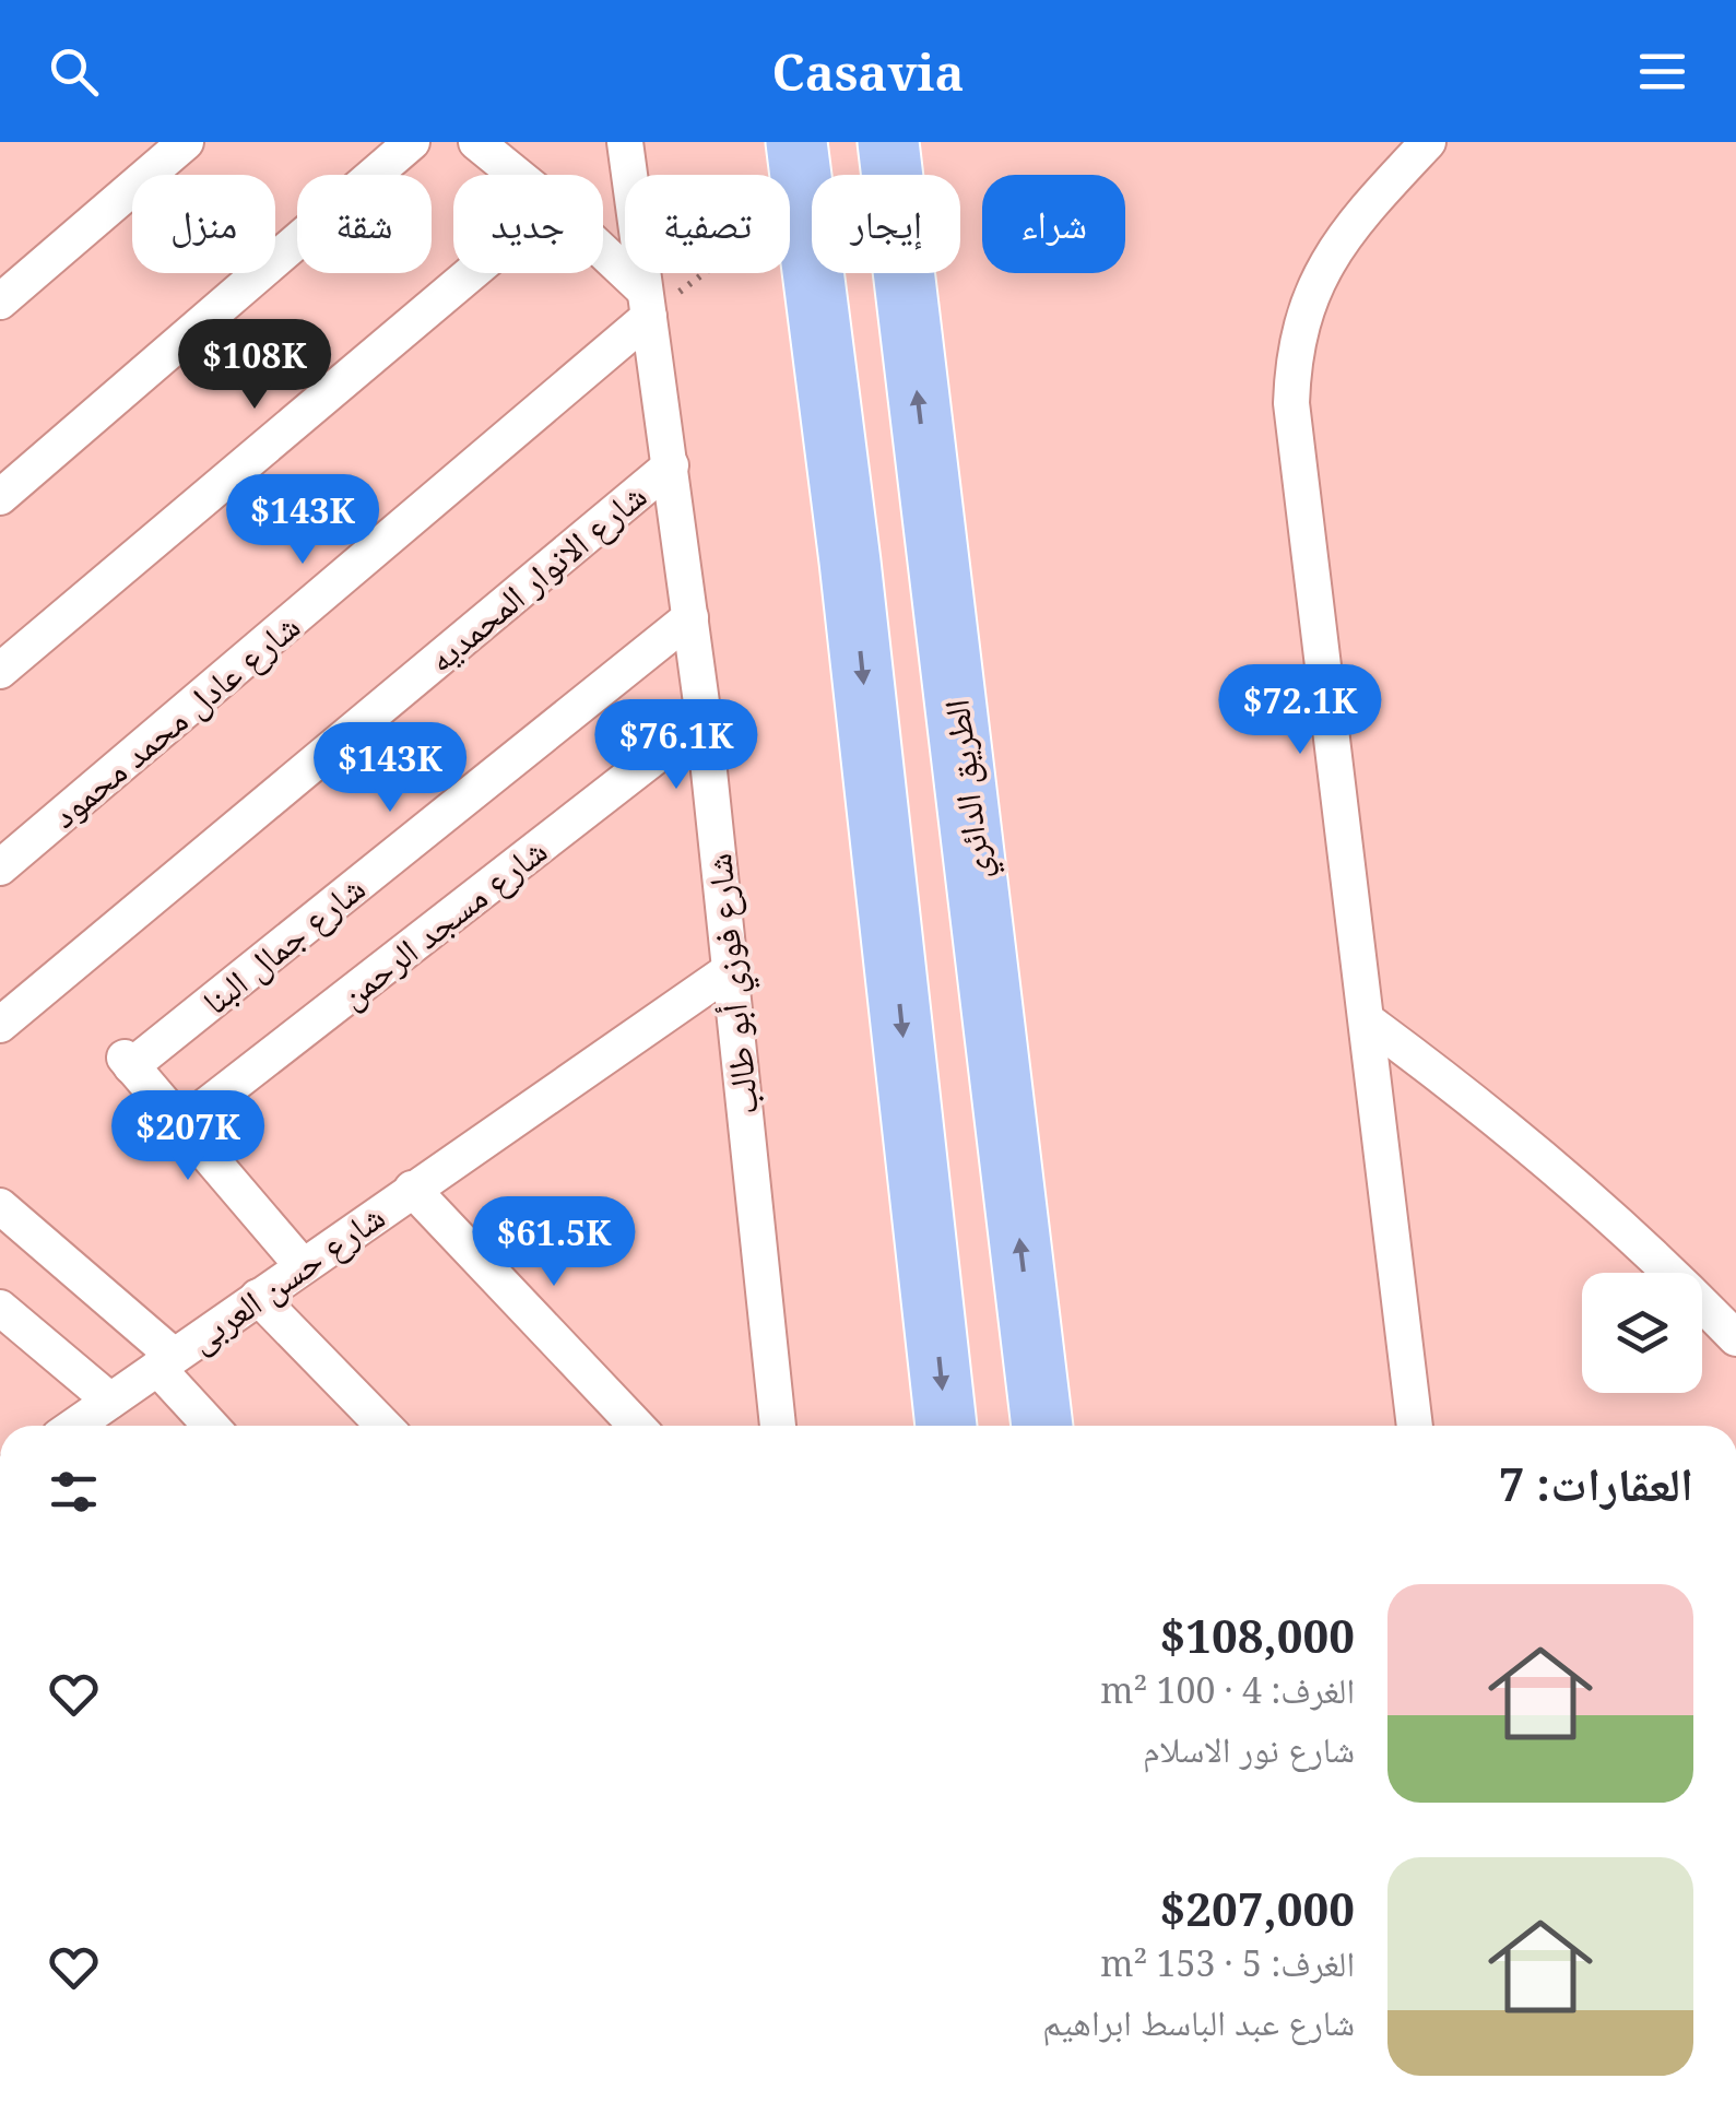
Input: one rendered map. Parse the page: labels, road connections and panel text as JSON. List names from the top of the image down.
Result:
{
  "streets": {
    "highway": ["الطريق الدائري"],
    "street": [
      "شارع الانوار المحمديه",
      "شارع عادل محمد محمود",
      "شارع مسجد الرحمن",
      "شارع جمال البنا",
      "شارع فوزي أبو طالب",
      "شارع حسن العربى"
    ]
  },
  "crossings": [
    ["شارع الانوار المحمديه", "شارع فوزي أبو طالب"],
    ["شارع عادل محمد محمود", "شارع فوزي أبو طالب"],
    ["شارع مسجد الرحمن", "شارع جمال البنا"],
    ["شارع مسجد الرحمن", "شارع فوزي أبو طالب"],
    ["شارع جمال البنا", "شارع فوزي أبو طالب"],
    ["شارع فوزي أبو طالب", "شارع حسن العربى"]
  ],
  "page": {
    "header": "Casavia",
    "chip": [
      "شراء",
      "إيجار",
      "تصفية",
      "جديد",
      "شقة",
      "منزل"
    ],
    "price": [
      "$108K",
      "$143K",
      "$72.1K",
      "$76.1K",
      "$143K",
      "$207K",
      "$61.5K"
    ],
    "heading": "العقارات: 7",
    "list": [
      {
        "name": "$108,000",
        "note": "الغرف: 4 · 100 m² · شارع نور الاسلام"
      },
      {
        "name": "$207,000",
        "note": "الغرف: 5 · 153 m² · شارع عبد الباسط ابراهيم"
      }
    ]
  }
}
